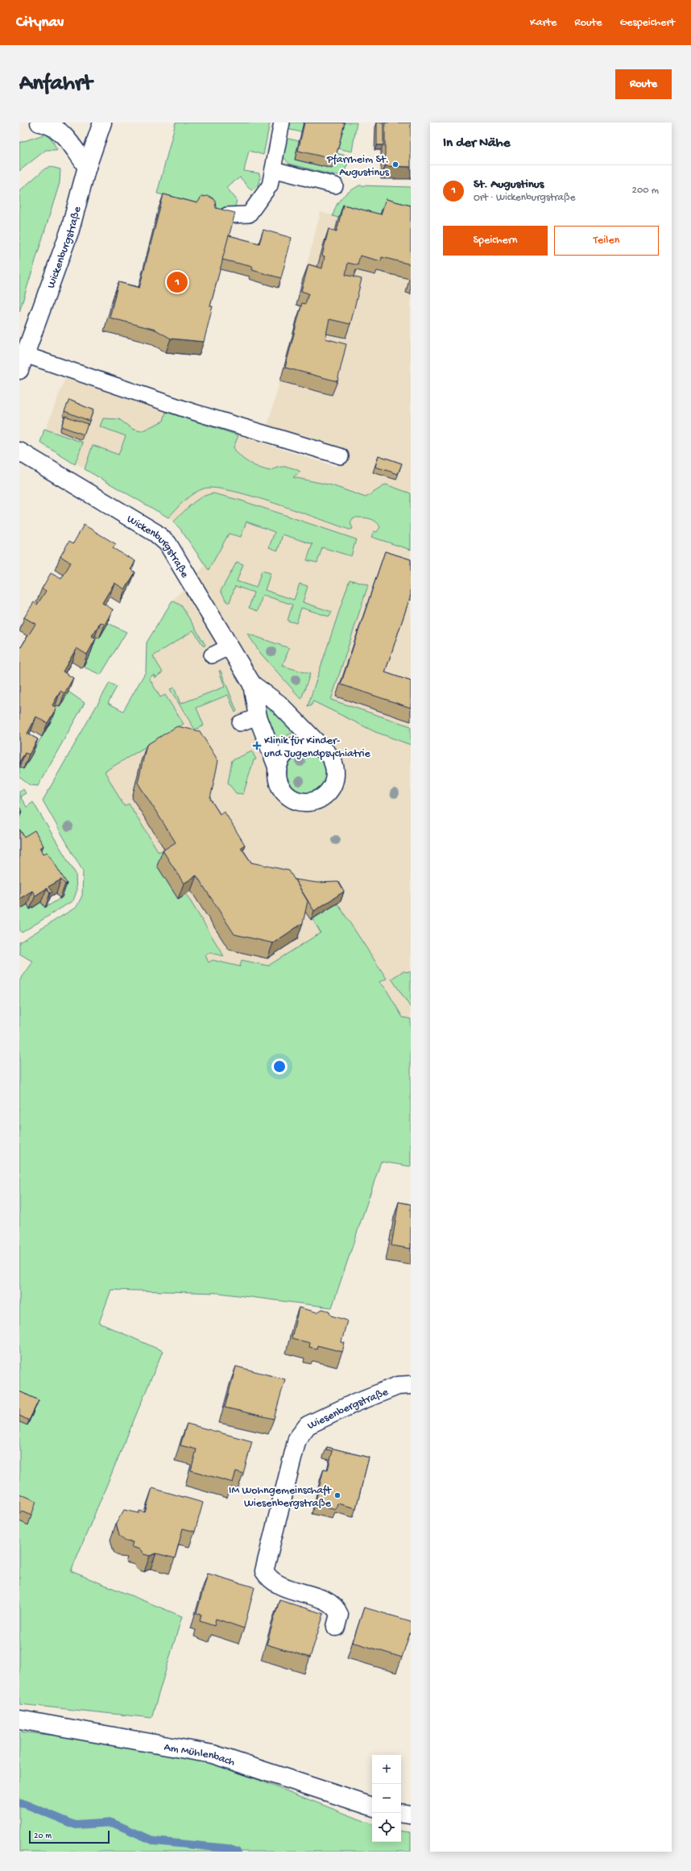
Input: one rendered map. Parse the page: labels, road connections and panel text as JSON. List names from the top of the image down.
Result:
{
  "streets": {
    "street": ["Wickenburgstraße", "Wiesenbergstraße", "Am Mühlenbach"]
  },
  "places": {
    "other": ["Pfarrheim St. Augustinus", "IM Wohngemeinschaft Wiesenbergstraße"],
    "health": ["Klinik für Kinder- und Jugendpsychiatrie"]
  },
  "scale_bar": "20 m",
  "page": {
    "header": "Citynav",
    "nav": ["Karte", "Route", "Gespeichert"],
    "buttons": [
      "Route",
      ["Speichern", "Teilen"]
    ],
    "title": "Anfahrt",
    "heading": "In der Nähe",
    "list": [
      {
        "mark": "1",
        "name": "St. Augustinus",
        "note": "Ort · Wickenburgstraße",
        "value": "200 m"
      }
    ],
    "pins": "1",
    "map_buttons": ["+", "−"],
    "scale": "20 m"
  }
}
